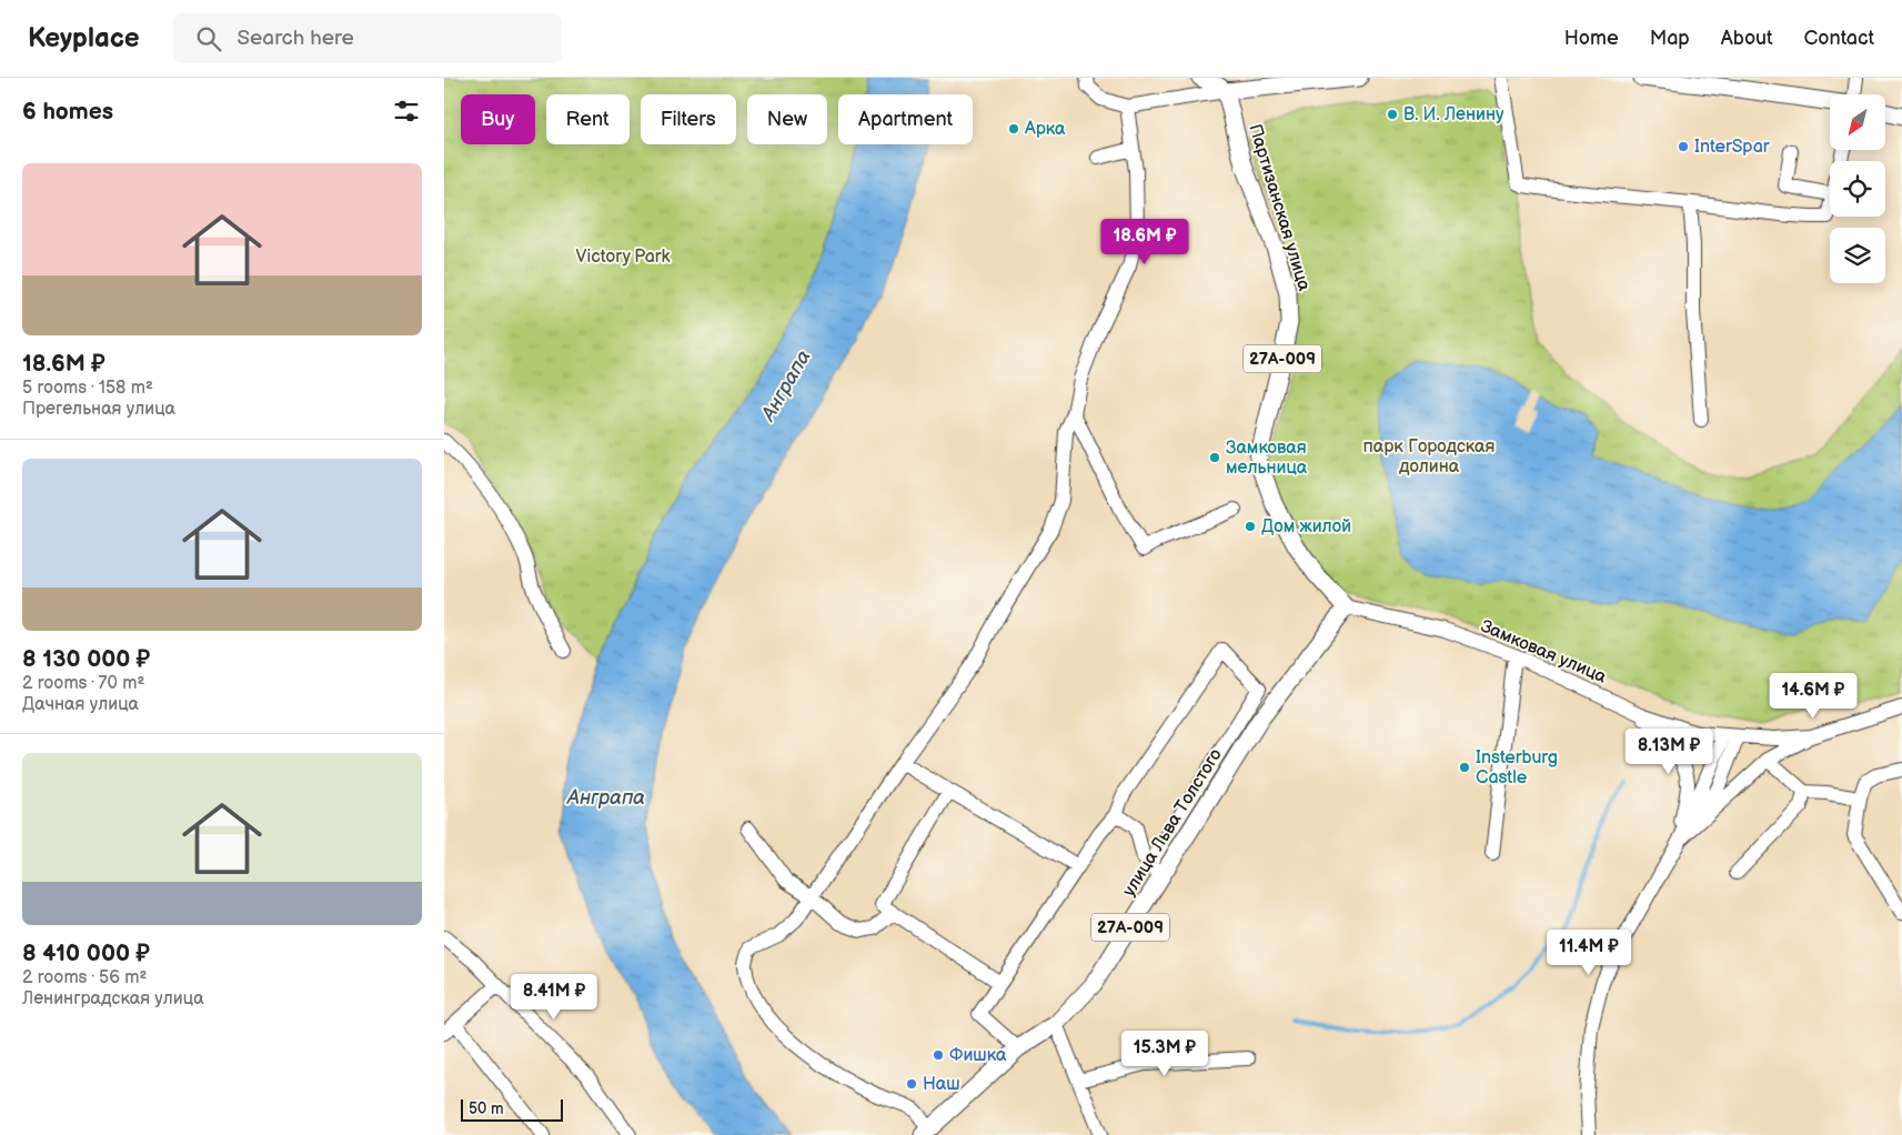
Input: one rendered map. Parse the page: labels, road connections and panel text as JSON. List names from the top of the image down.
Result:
{
  "streets": {
    "main road": ["Партизанская улица", "27А-009", "улица Льва Толстого"],
    "street": ["Замковая улица"]
  },
  "crossings": [
    ["Партизанская улица", "Замковая улица"],
    ["Партизанская улица", "улица Льва Толстого"],
    ["Замковая улица", "улица Льва Толстого"]
  ],
  "water": ["Анграпа"],
  "parks": ["Victory Park", "парк Городская долина"],
  "places": [
    "В. И. Ленину",
    "Арка",
    "InterSpar",
    "Замковая мельница",
    "Дом жилой",
    "Insterburg Castle",
    "Фишка",
    "Наш"
  ],
  "scale_bar": "50 m",
  "north": "bottom left",
  "page": {
    "header": "Keyplace",
    "search": "Search here",
    "nav": [
      "Home",
      "Map",
      "About",
      "Contact"
    ],
    "heading": "6 homes",
    "chip": [
      "Buy",
      "Rent",
      "Filters",
      "New",
      "Apartment"
    ],
    "list": [
      {
        "name": "18.6M ₽",
        "note": "5 rooms · 158 m² · Прегельная улица"
      },
      {
        "name": "8 130 000 ₽",
        "note": "2 rooms · 70 m² · Дачная улица"
      },
      {
        "name": "8 410 000 ₽",
        "note": "2 rooms · 56 m² · Ленинградская улица"
      }
    ],
    "price": [
      "18.6M ₽",
      "14.6M ₽",
      "8.13M ₽",
      "11.4M ₽",
      "8.41M ₽",
      "15.3M ₽"
    ],
    "scale": "50 m"
  }
}
